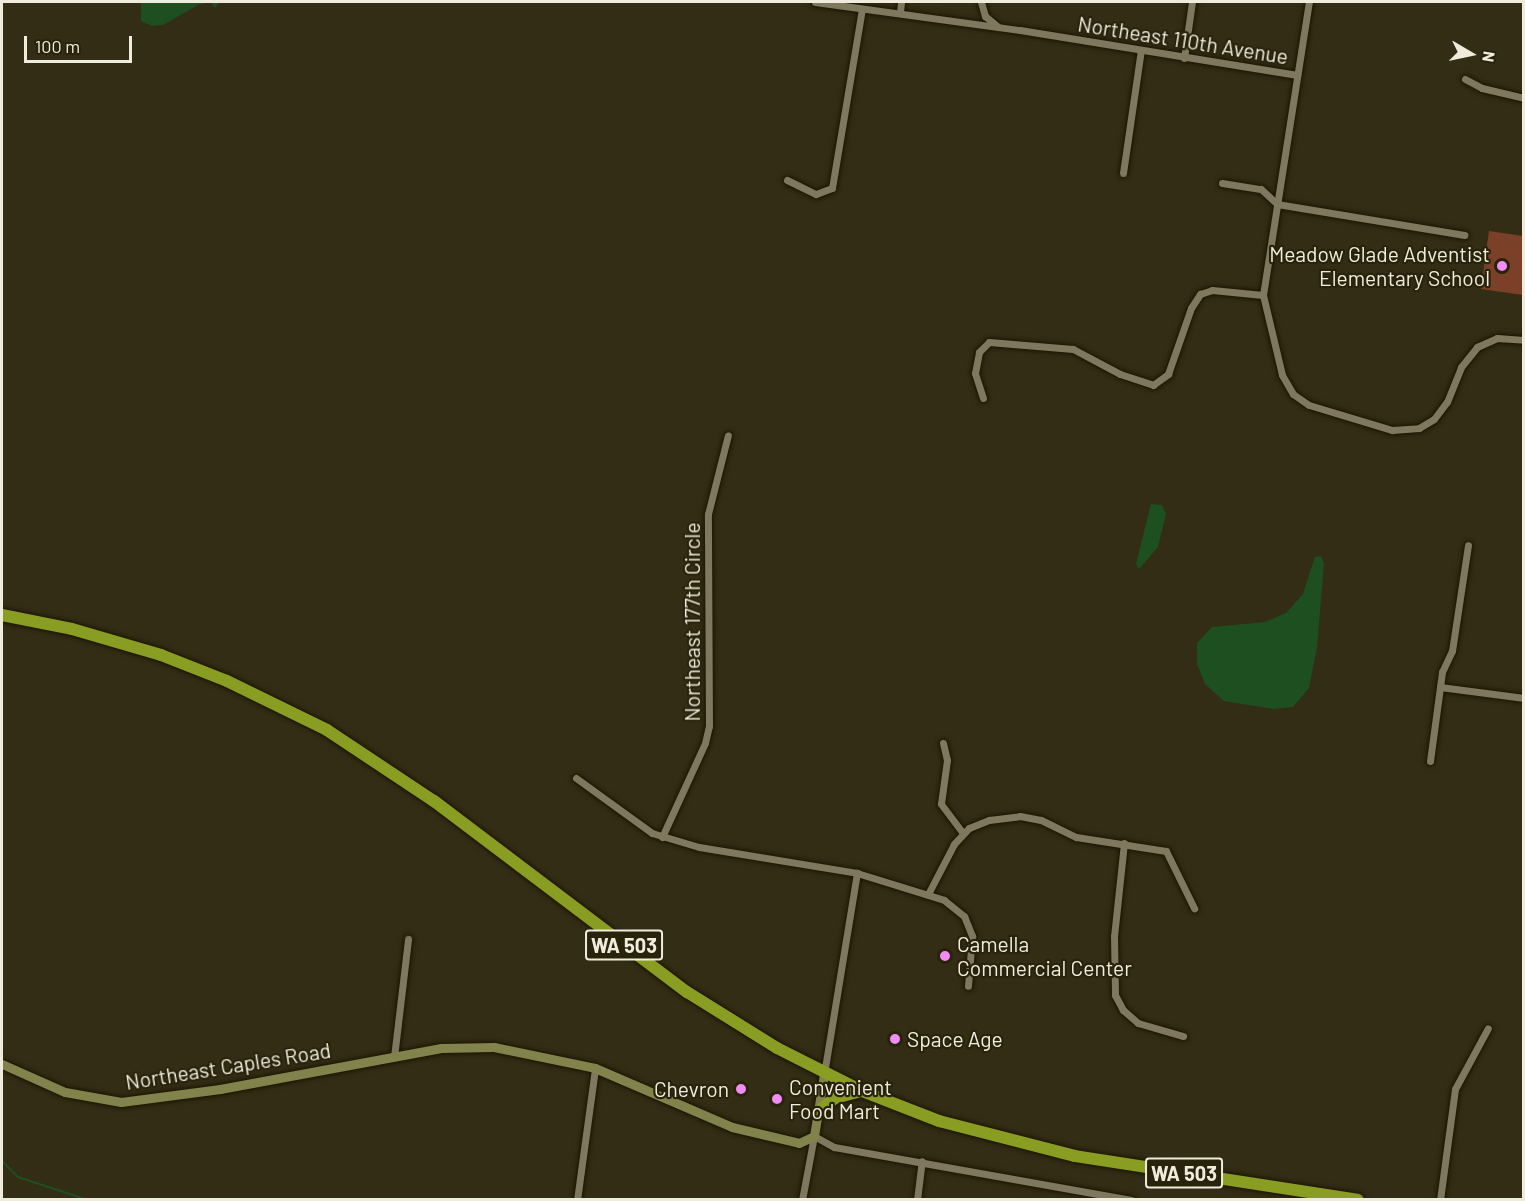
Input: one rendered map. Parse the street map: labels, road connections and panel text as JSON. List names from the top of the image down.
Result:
{
  "streets": {
    "highway": ["WA 503"],
    "main road": ["Northeast Caples Road"],
    "street": ["Northeast 110th Avenue", "Northeast 177th Circle"]
  },
  "places": [
    "Meadow Glade Adventist Elementary School",
    "Camella Commercial Center",
    "Space Age",
    "Chevron",
    "Convenient Food Mart"
  ],
  "scale_bar": "100 m",
  "north": "right"
}
